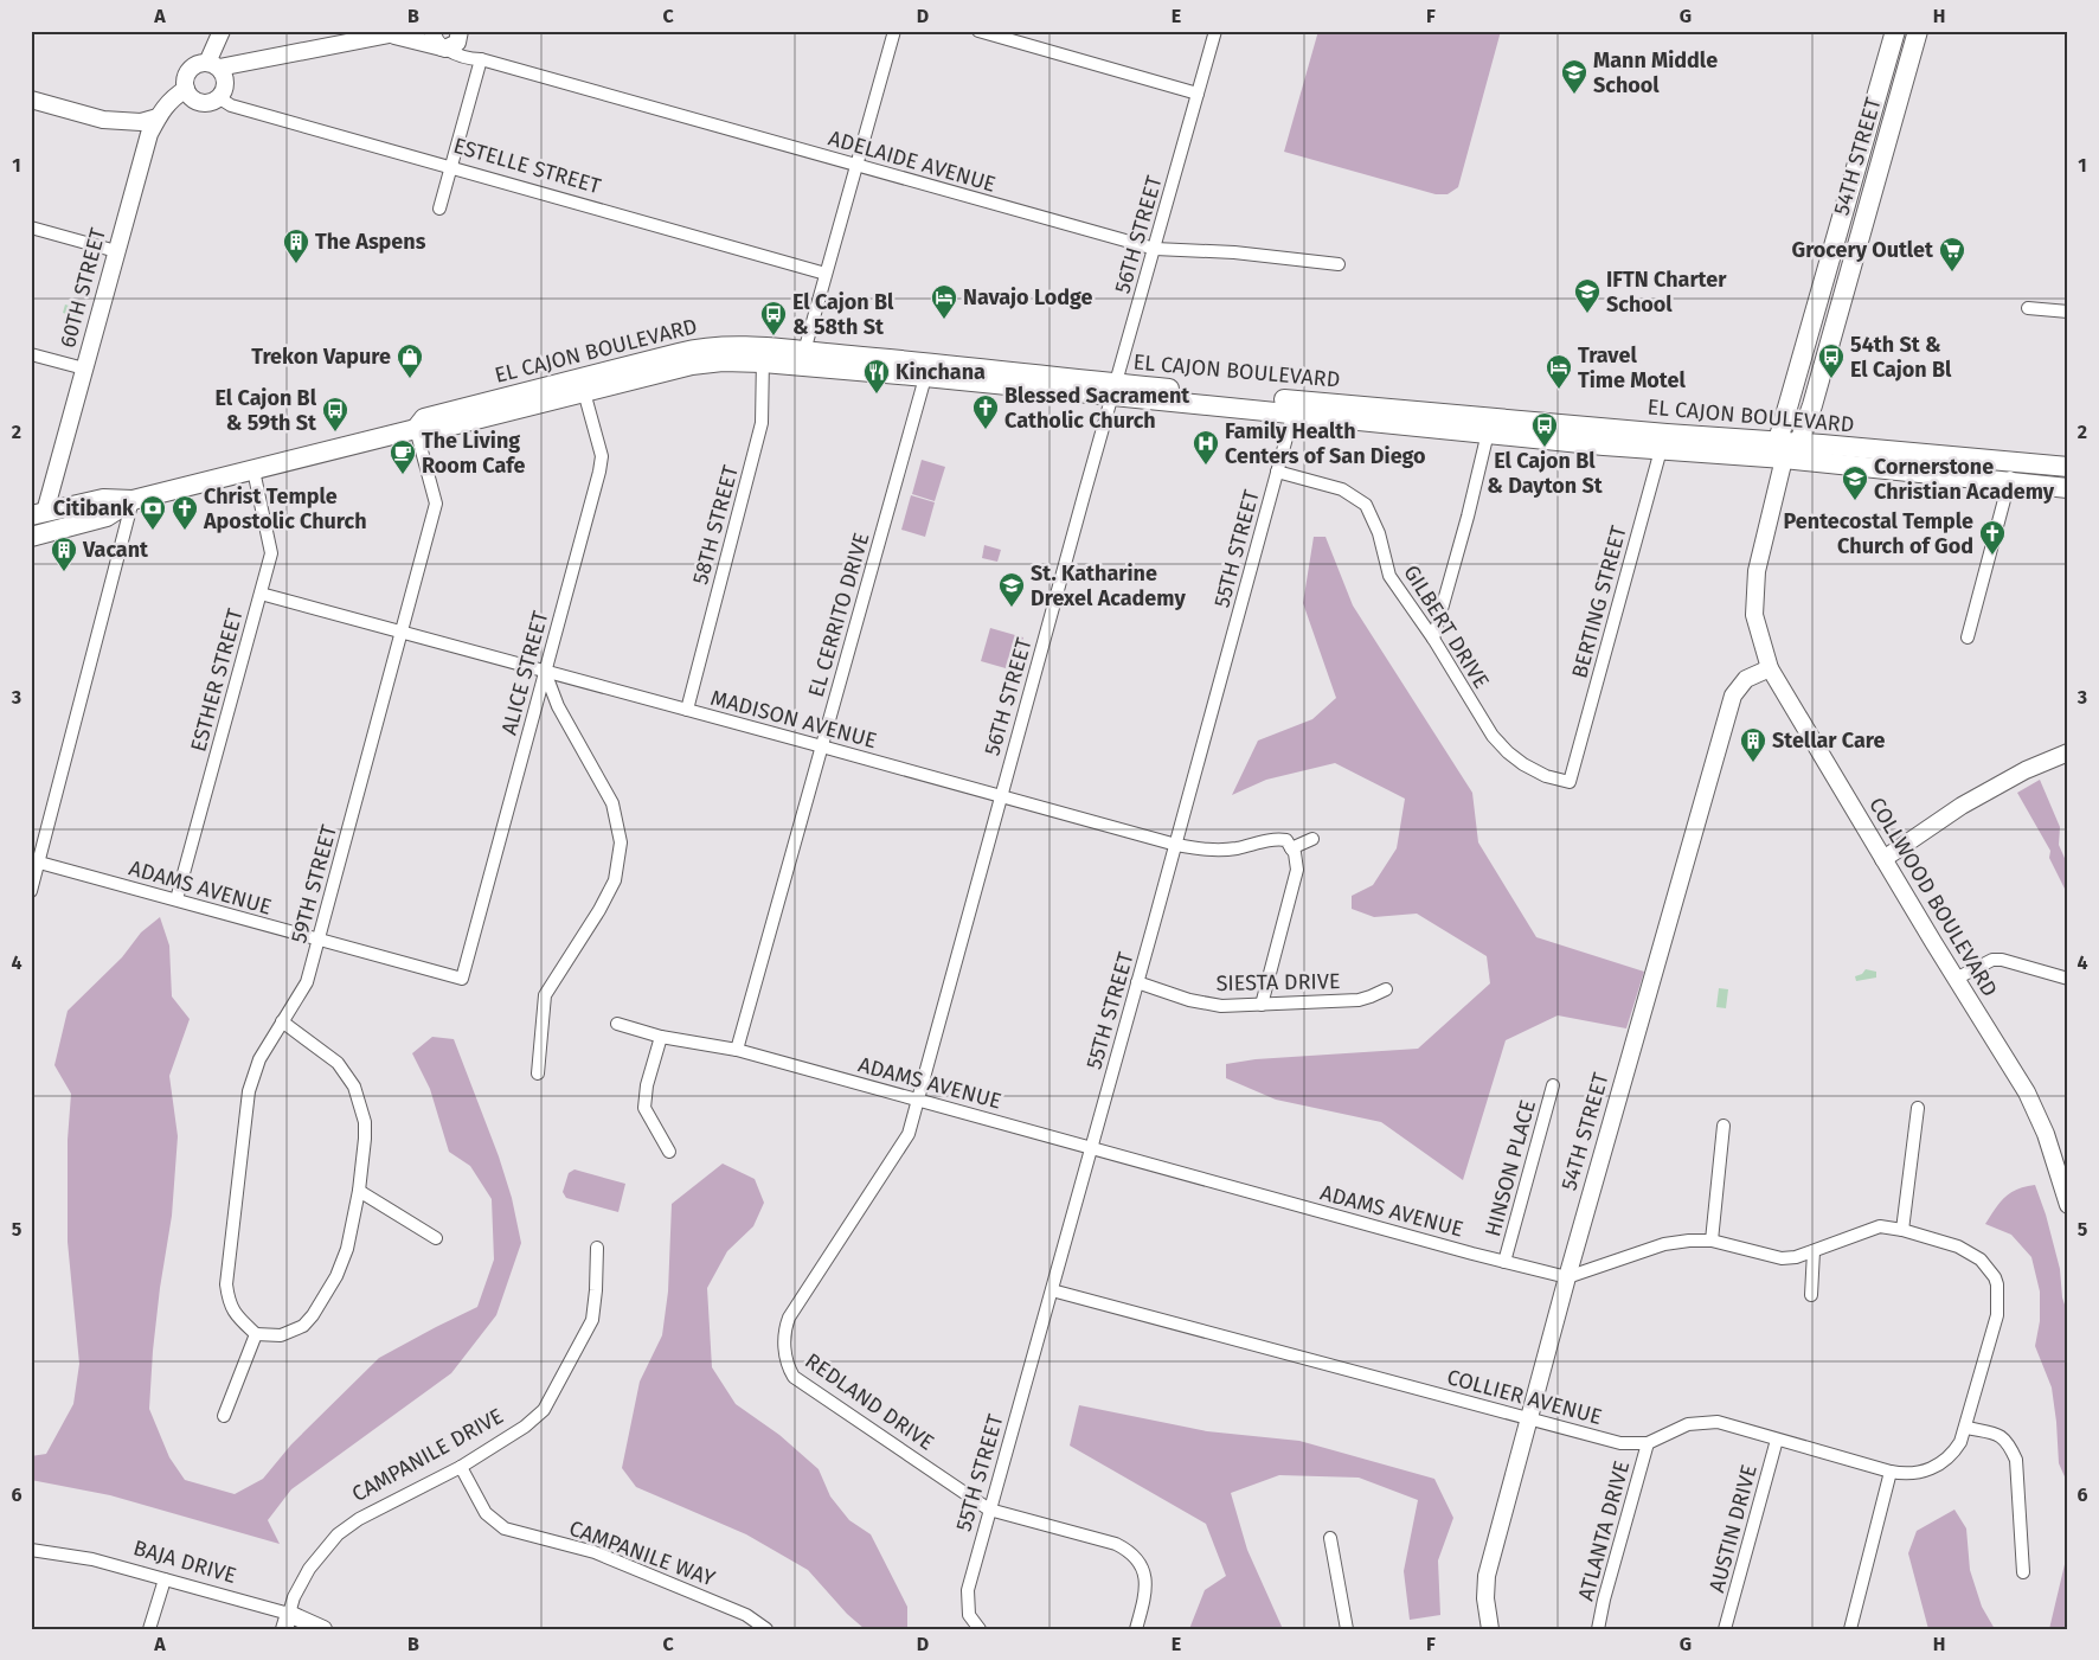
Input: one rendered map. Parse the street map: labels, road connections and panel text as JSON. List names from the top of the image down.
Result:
{
  "streets": {
    "main road": ["54TH STREET", "EL CAJON BOULEVARD"],
    "street": [
      "ADELAIDE AVENUE",
      "ESTELLE STREET",
      "56TH STREET",
      "60TH STREET",
      "58TH STREET",
      "55TH STREET",
      "BERTING STREET",
      "EL CERRITO DRIVE",
      "GILBERT DRIVE",
      "ALICE STREET",
      "ESTHER STREET",
      "MADISON AVENUE",
      "59TH STREET",
      "ADAMS AVENUE",
      "COLLWOOD BOULEVARD",
      "SIESTA DRIVE",
      "HINSON PLACE",
      "COLLIER AVENUE",
      "REDLAND DRIVE",
      "CAMPANILE DRIVE",
      "AUSTIN DRIVE",
      "ATLANTA DRIVE",
      "CAMPANILE WAY",
      "BAJA DRIVE"
    ]
  },
  "crossings": [
    ["54TH STREET", "EL CAJON BOULEVARD"],
    ["54TH STREET", "ADAMS AVENUE"],
    ["54TH STREET", "COLLWOOD BOULEVARD"],
    ["54TH STREET", "COLLIER AVENUE"],
    ["ADELAIDE AVENUE", "56TH STREET"],
    ["ESTELLE STREET", "60TH STREET"],
    ["56TH STREET", "EL CAJON BOULEVARD"],
    ["56TH STREET", "MADISON AVENUE"],
    ["56TH STREET", "ADAMS AVENUE"],
    ["56TH STREET", "REDLAND DRIVE"],
    ["60TH STREET", "EL CAJON BOULEVARD"],
    ["EL CAJON BOULEVARD", "58TH STREET"],
    ["EL CAJON BOULEVARD", "55TH STREET"],
    ["EL CAJON BOULEVARD", "BERTING STREET"],
    ["EL CAJON BOULEVARD", "EL CERRITO DRIVE"],
    ["EL CAJON BOULEVARD", "ALICE STREET"],
    ["EL CAJON BOULEVARD", "ESTHER STREET"],
    ["EL CAJON BOULEVARD", "59TH STREET"],
    ["58TH STREET", "MADISON AVENUE"],
    ["55TH STREET", "GILBERT DRIVE"],
    ["55TH STREET", "MADISON AVENUE"],
    ["55TH STREET", "ADAMS AVENUE"],
    ["55TH STREET", "SIESTA DRIVE"],
    ["55TH STREET", "COLLIER AVENUE"],
    ["55TH STREET", "REDLAND DRIVE"],
    ["BERTING STREET", "GILBERT DRIVE"],
    ["EL CERRITO DRIVE", "MADISON AVENUE"],
    ["EL CERRITO DRIVE", "ADAMS AVENUE"],
    ["ALICE STREET", "MADISON AVENUE"],
    ["ALICE STREET", "ADAMS AVENUE"],
    ["ESTHER STREET", "MADISON AVENUE"],
    ["ESTHER STREET", "ADAMS AVENUE"],
    ["MADISON AVENUE", "59TH STREET"],
    ["59TH STREET", "ADAMS AVENUE"],
    ["ADAMS AVENUE", "HINSON PLACE"],
    ["ADAMS AVENUE", "REDLAND DRIVE"],
    ["COLLIER AVENUE", "AUSTIN DRIVE"],
    ["COLLIER AVENUE", "ATLANTA DRIVE"],
    ["CAMPANILE DRIVE", "CAMPANILE WAY"],
    ["CAMPANILE DRIVE", "BAJA DRIVE"]
  ],
  "places": {
    "school or university": [
      "Mann Middle School",
      "IFTN Charter School",
      "Cornerstone Christian Academy",
      "St. Katharine Drexel Academy"
    ],
    "building": ["The Aspens", "Vacant", "Stellar Care"],
    "supermarket": ["Grocery Outlet"],
    "hotel": ["Navajo Lodge", "Travel Time Motel"],
    "bus stop": [
      "El Cajon Bl & 58th St",
      "54th St & El Cajon Bl",
      "El Cajon Bl & 59th St",
      "El Cajon Bl & Dayton St"
    ],
    "shop": ["Trekon Vapure"],
    "restaurant": ["Kinchana"],
    "church": ["Blessed Sacrament Catholic Church", "Christ Temple Apostolic Church", "Pentecostal Temple Church of God"],
    "hospital": ["Family Health Centers of San Diego"],
    "cafe": ["The Living Room Cafe"],
    "bank": ["Citibank"]
  },
  "grid": {
    "columns": [
      "A",
      "B",
      "C",
      "D",
      "E",
      "F",
      "G",
      "H"
    ],
    "rows": [
      "1",
      "2",
      "3",
      "4",
      "5",
      "6"
    ]
  }
}
